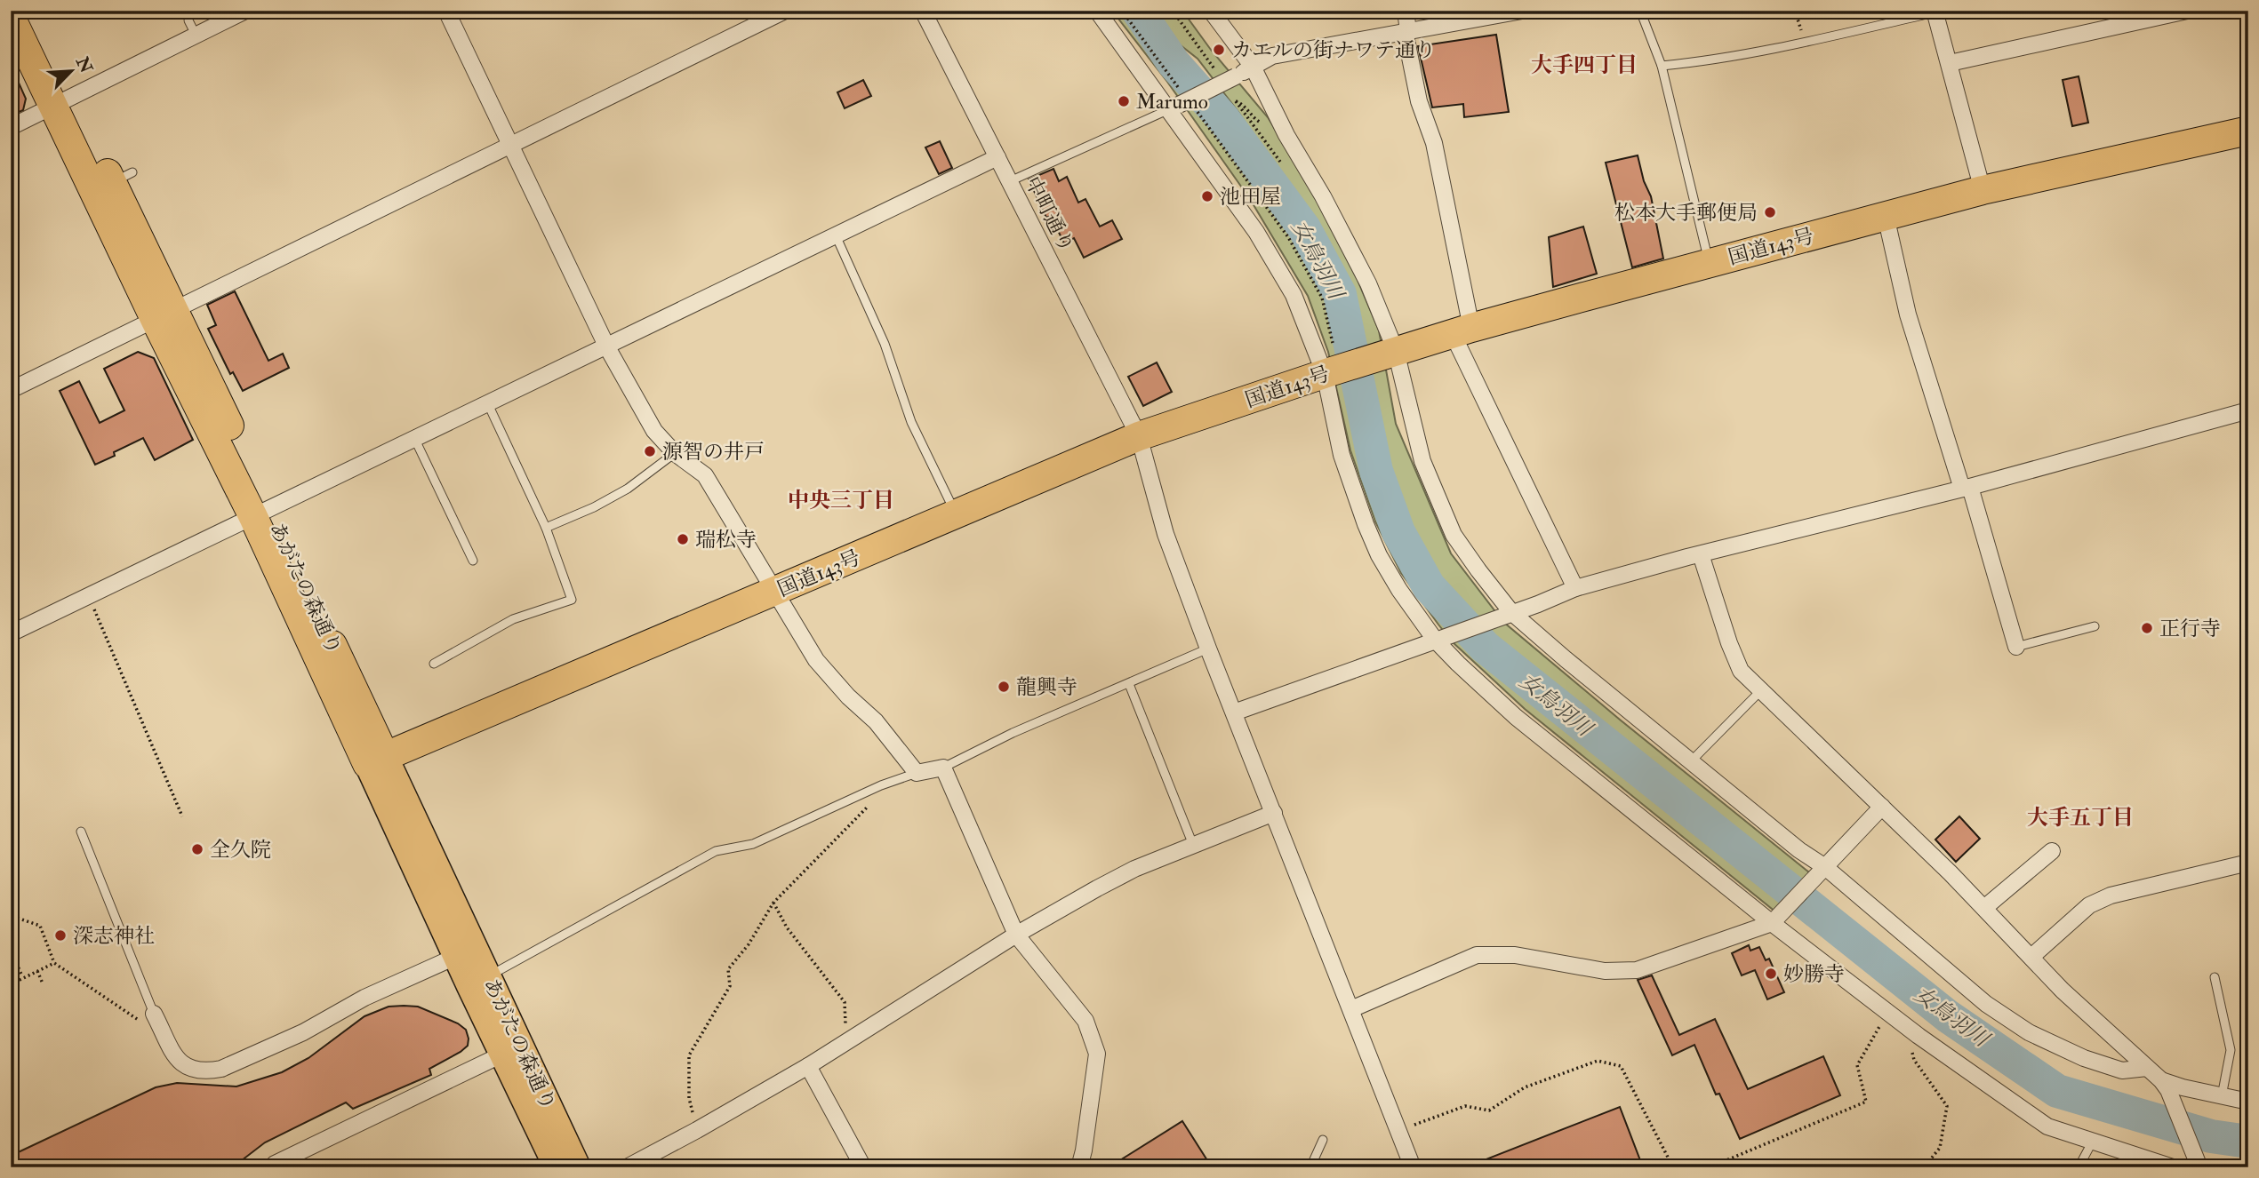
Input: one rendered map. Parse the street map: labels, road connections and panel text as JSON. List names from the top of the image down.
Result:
{
  "streets": {
    "highway": ["国道143号", "あがたの森通り"],
    "street": ["中町通り"]
  },
  "crossings": [
    ["中町通り", "国道143号"],
    ["国道143号", "あがたの森通り"]
  ],
  "districts": ["大手四丁目", "中央三丁目", "大手五丁目"],
  "water": ["女鳥羽川"],
  "places": [
    "カエルの街ナワテ通り",
    "Marumo",
    "池田屋",
    "松本大手郵便局",
    "源智の井戸",
    "瑞松寺",
    "正行寺",
    "龍興寺",
    "全久院",
    "深志神社",
    "妙勝寺"
  ],
  "north": "top right"
}
